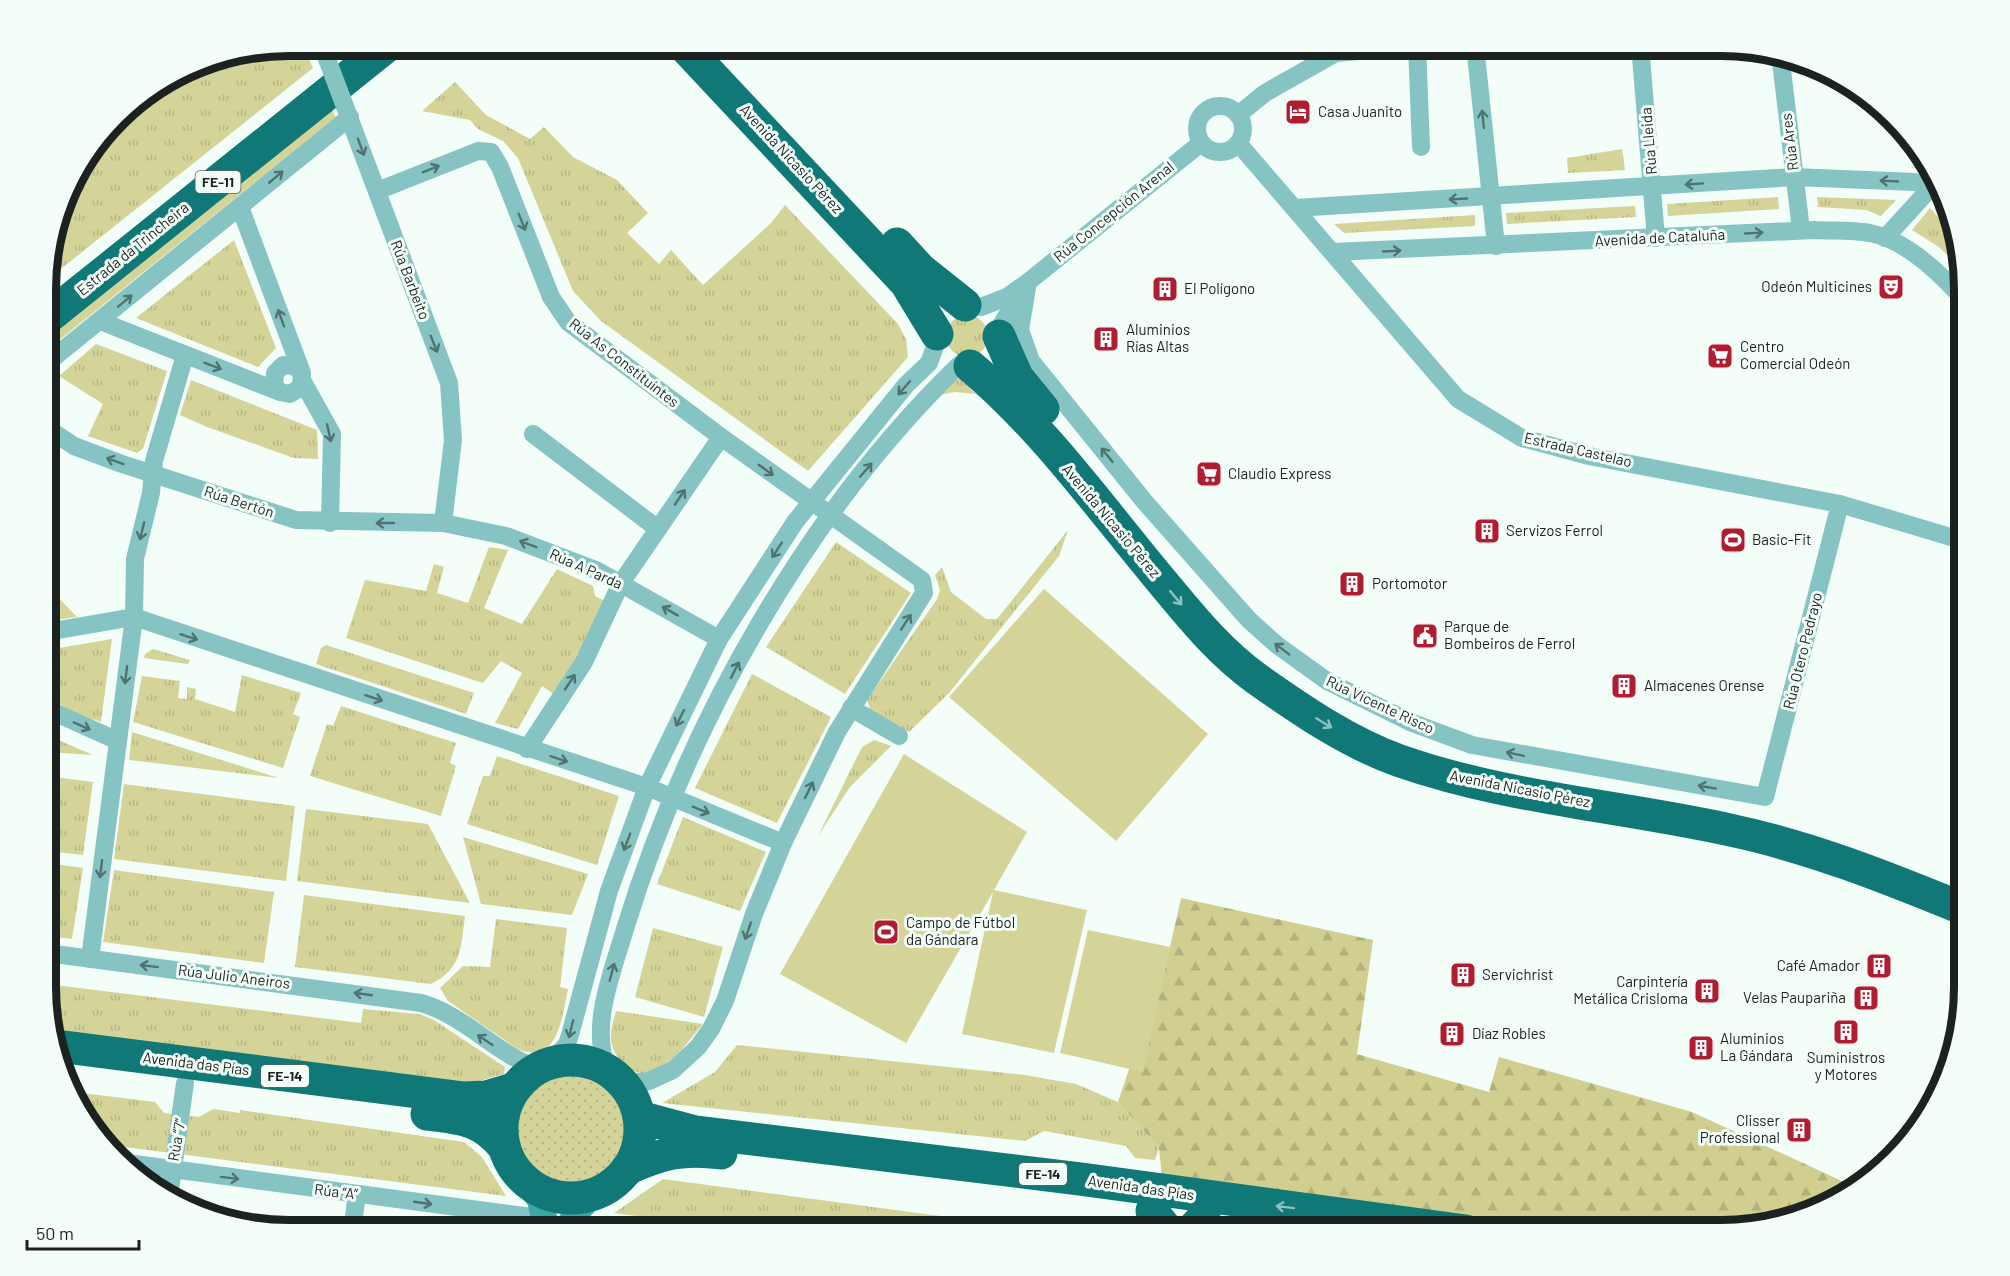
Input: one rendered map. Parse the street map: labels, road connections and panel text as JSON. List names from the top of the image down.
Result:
{
  "streets": {
    "highway": [
      "Avenida Nicasio Pérez",
      "FE-11",
      "Estrada da Trincheira",
      "Avenida das Pías",
      "FE-14"
    ],
    "street": [
      "Rúa Lleida",
      "Rúa Ares",
      "Rúa Concepción Arenal",
      "Avenida de Cataluña",
      "Rúa Barbeito",
      "Rúa As Constituíntes",
      "Estrada Castelao",
      "Rúa Bertón",
      "Rúa A Parda",
      "Rúa Otero Pedrayo",
      "Rúa Vicente Risco",
      "Rúa Julio Aneiros",
      "Rúa “7”",
      "Rúa “A”"
    ]
  },
  "crossings": [
    ["Rúa Lleida", "Avenida de Cataluña"],
    ["Rúa Ares", "Avenida de Cataluña"],
    ["Rúa Concepción Arenal", "Estrada Castelao"],
    ["Rúa Concepción Arenal", "Rúa Vicente Risco"],
    ["Avenida de Cataluña", "Estrada Castelao"],
    ["Rúa Barbeito", "Rúa As Constituíntes"],
    ["Rúa Barbeito", "Rúa Bertón"],
    ["Rúa Barbeito", "Rúa A Parda"],
    ["Rúa As Constituíntes", "Rúa Julio Aneiros"],
    ["Rúa As Constituíntes", "Avenida das Pías"],
    ["Estrada Castelao", "Rúa Otero Pedrayo"],
    ["Rúa Bertón", "Rúa A Parda"],
    ["Rúa Otero Pedrayo", "Rúa Vicente Risco"],
    ["Rúa Julio Aneiros", "Avenida das Pías"],
    ["Avenida das Pías", "Rúa “7”"],
    ["Rúa “7”", "Rúa “A”"]
  ],
  "one_way": ["Rúa Vicente Risco", "Rúa Julio Aneiros", "Rúa “A”"],
  "places": {
    "hotel": ["Casa Juanito"],
    "theatre": ["Odeón Multicines"],
    "building": [
      "El Polígono",
      "Aluminios Rías Altas",
      "Servizos Ferrol",
      "Portomotor",
      "Almacenes Orense",
      "Café Amador",
      "Servichrist",
      "Carpintería Metálica Crisloma",
      "Velas Paupariña",
      "Suministros y Motores",
      "Díaz Robles",
      "Aluminios La Gándara",
      "Clisser Professional"
    ],
    "supermarket": ["Centro Comercial Odeón", "Claudio Express"],
    "sports": ["Basic-Fit", "Campo de Fútbol da Gándara"],
    "public building": ["Parque de Bombeiros de Ferrol"]
  },
  "scale_bar": "50 m"
}
